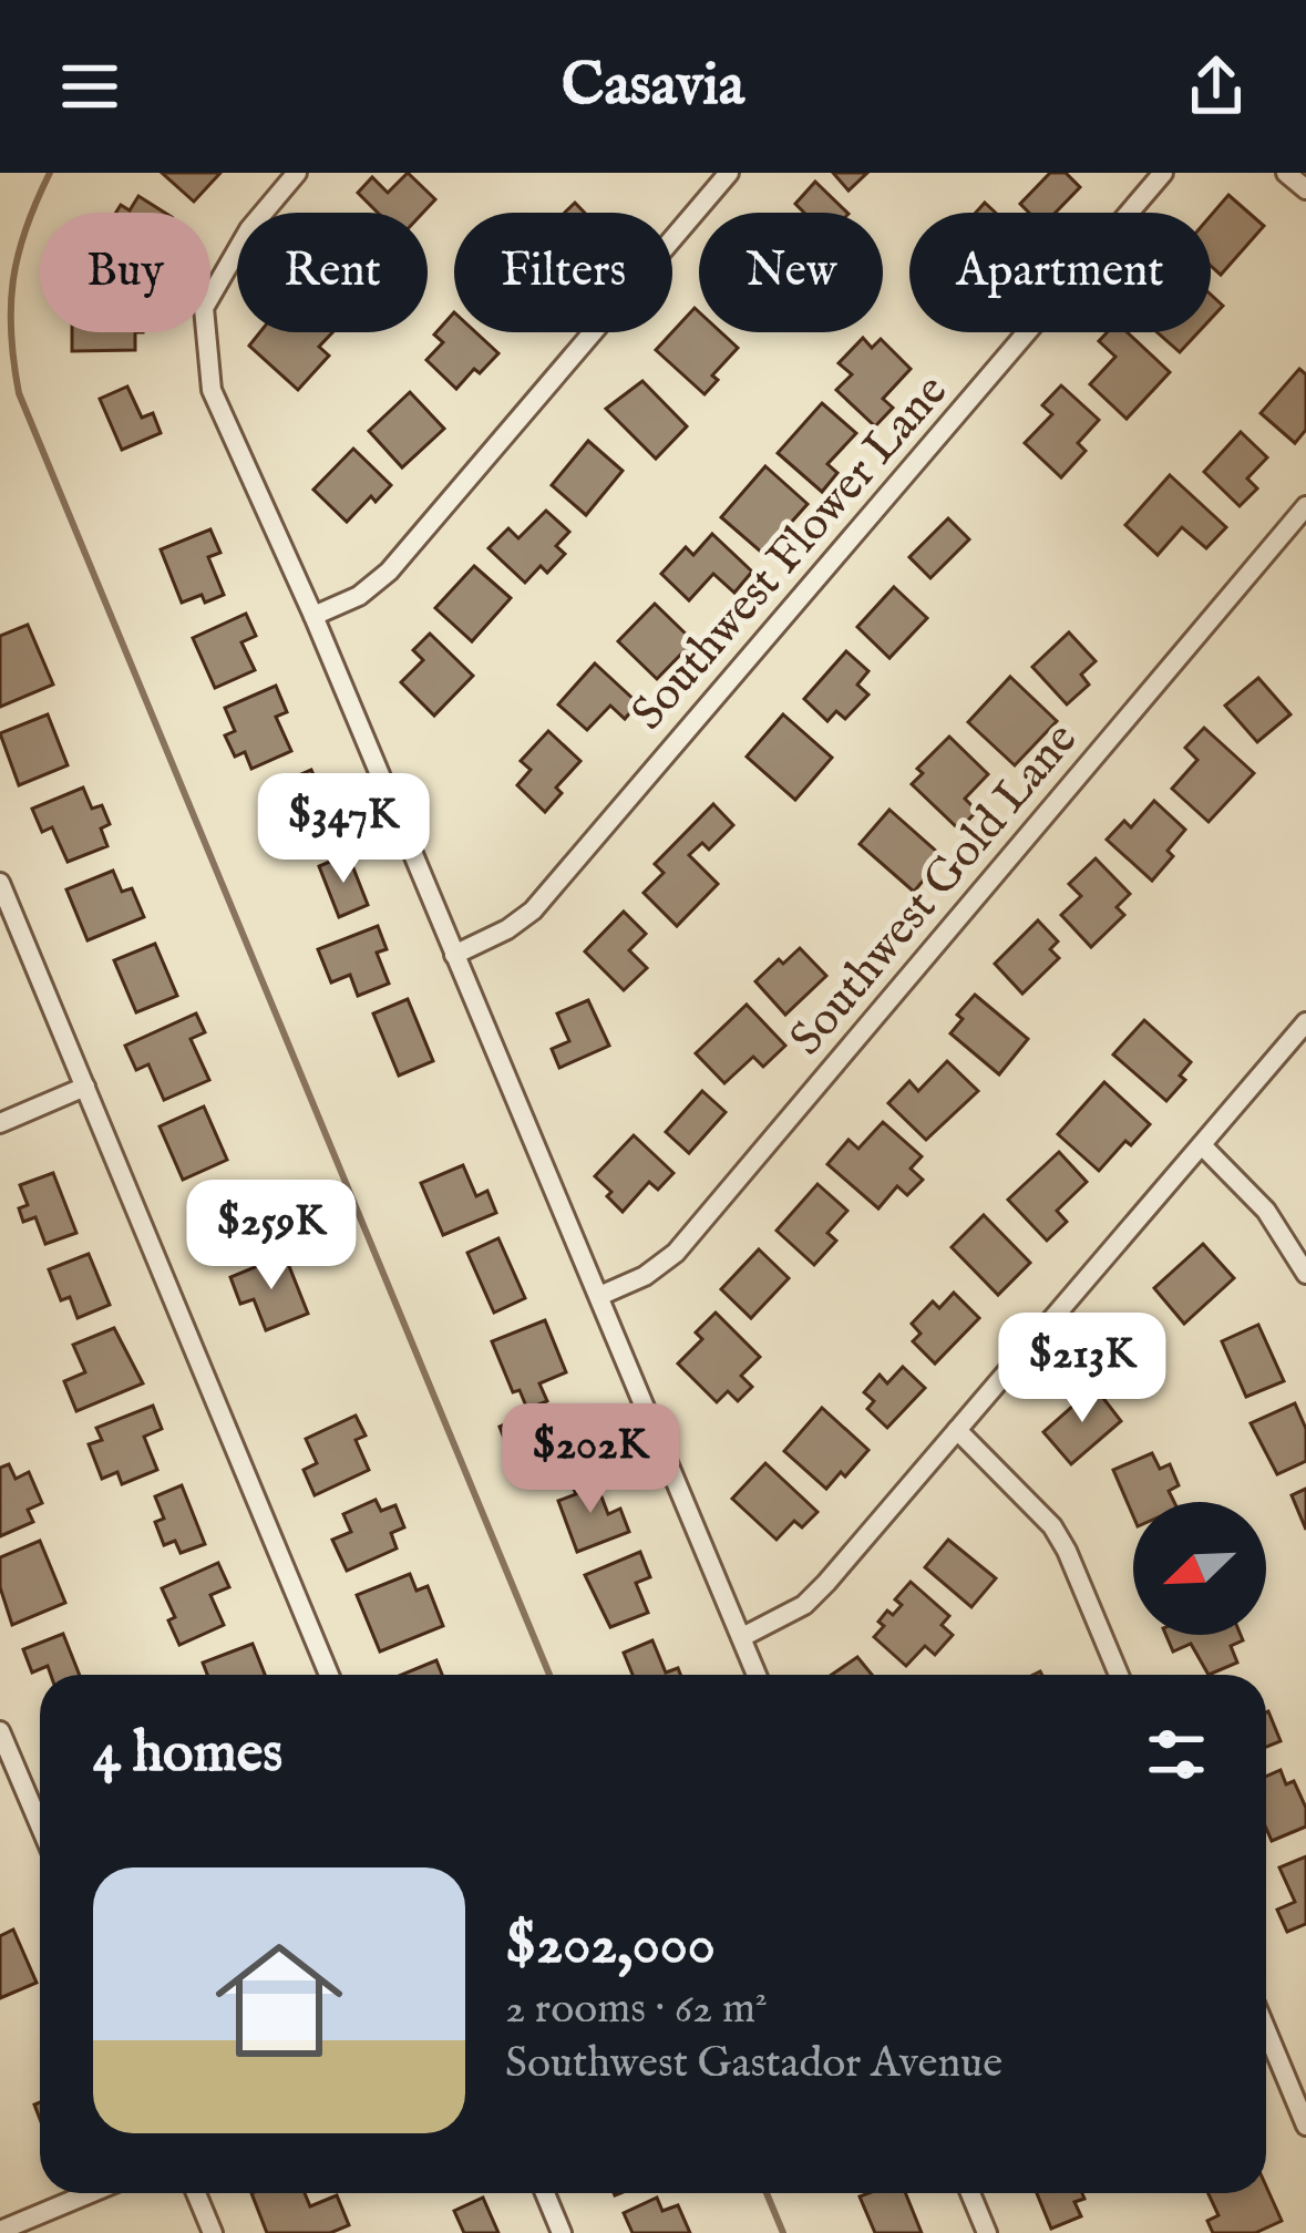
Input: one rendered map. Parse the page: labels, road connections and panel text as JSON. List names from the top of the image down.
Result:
{
  "streets": {
    "street": ["Southwest Flower Lane", "Southwest Gold Lane"]
  },
  "north": "bottom left",
  "page": {
    "header": "Casavia",
    "chip": [
      "Buy",
      "Rent",
      "Filters",
      "New",
      "Apartment"
    ],
    "price": [
      "$347K",
      "$259K",
      "$213K",
      "$202K"
    ],
    "heading": "4 homes",
    "list": [
      {
        "name": "$202,000",
        "note": "2 rooms · 62 m² · Southwest Gastador Avenue"
      }
    ]
  }
}
